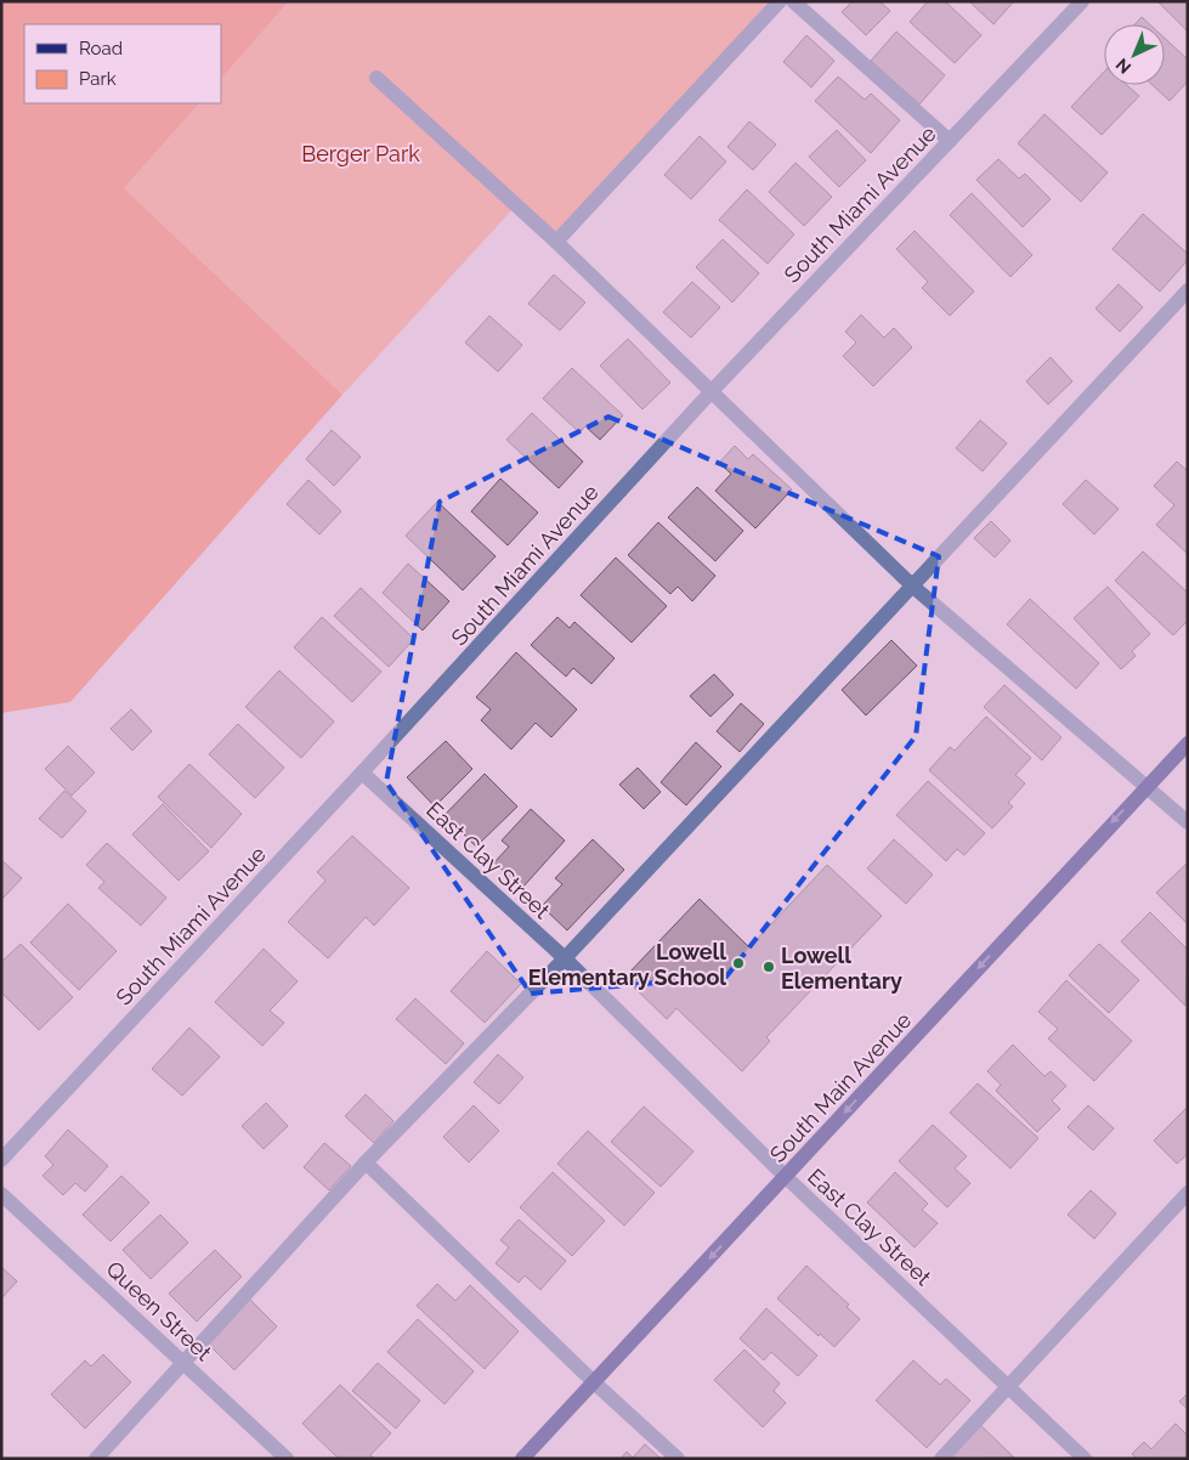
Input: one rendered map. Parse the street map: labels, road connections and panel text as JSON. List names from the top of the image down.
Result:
{
  "streets": {
    "main road": ["South Main Avenue"],
    "street": ["South Miami Avenue", "East Clay Street", "Queen Street"]
  },
  "crossings": [
    ["South Miami Avenue", "East Clay Street"],
    ["East Clay Street", "South Main Avenue"]
  ],
  "one_way": ["South Main Avenue"],
  "parks": ["Berger Park"],
  "places": ["Lowell Elementary School", "Lowell Elementary"],
  "legend": ["Road", "Park"],
  "north": "bottom left"
}
